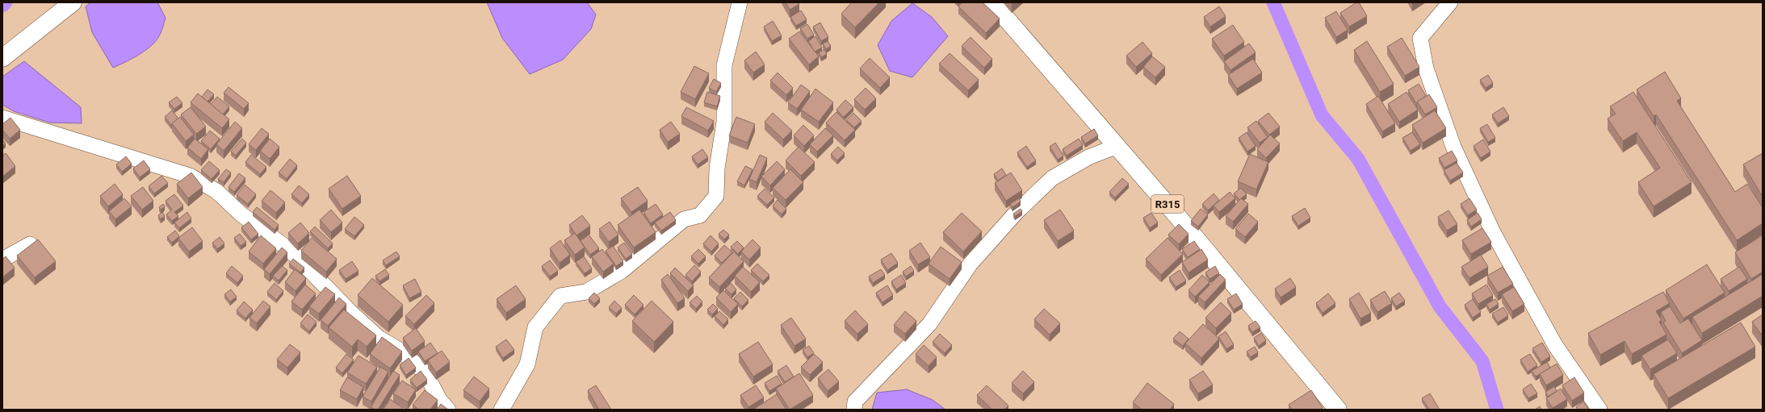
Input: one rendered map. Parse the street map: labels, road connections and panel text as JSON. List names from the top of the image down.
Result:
{
  "streets": {
    "main road": ["R315"]
  }
}
